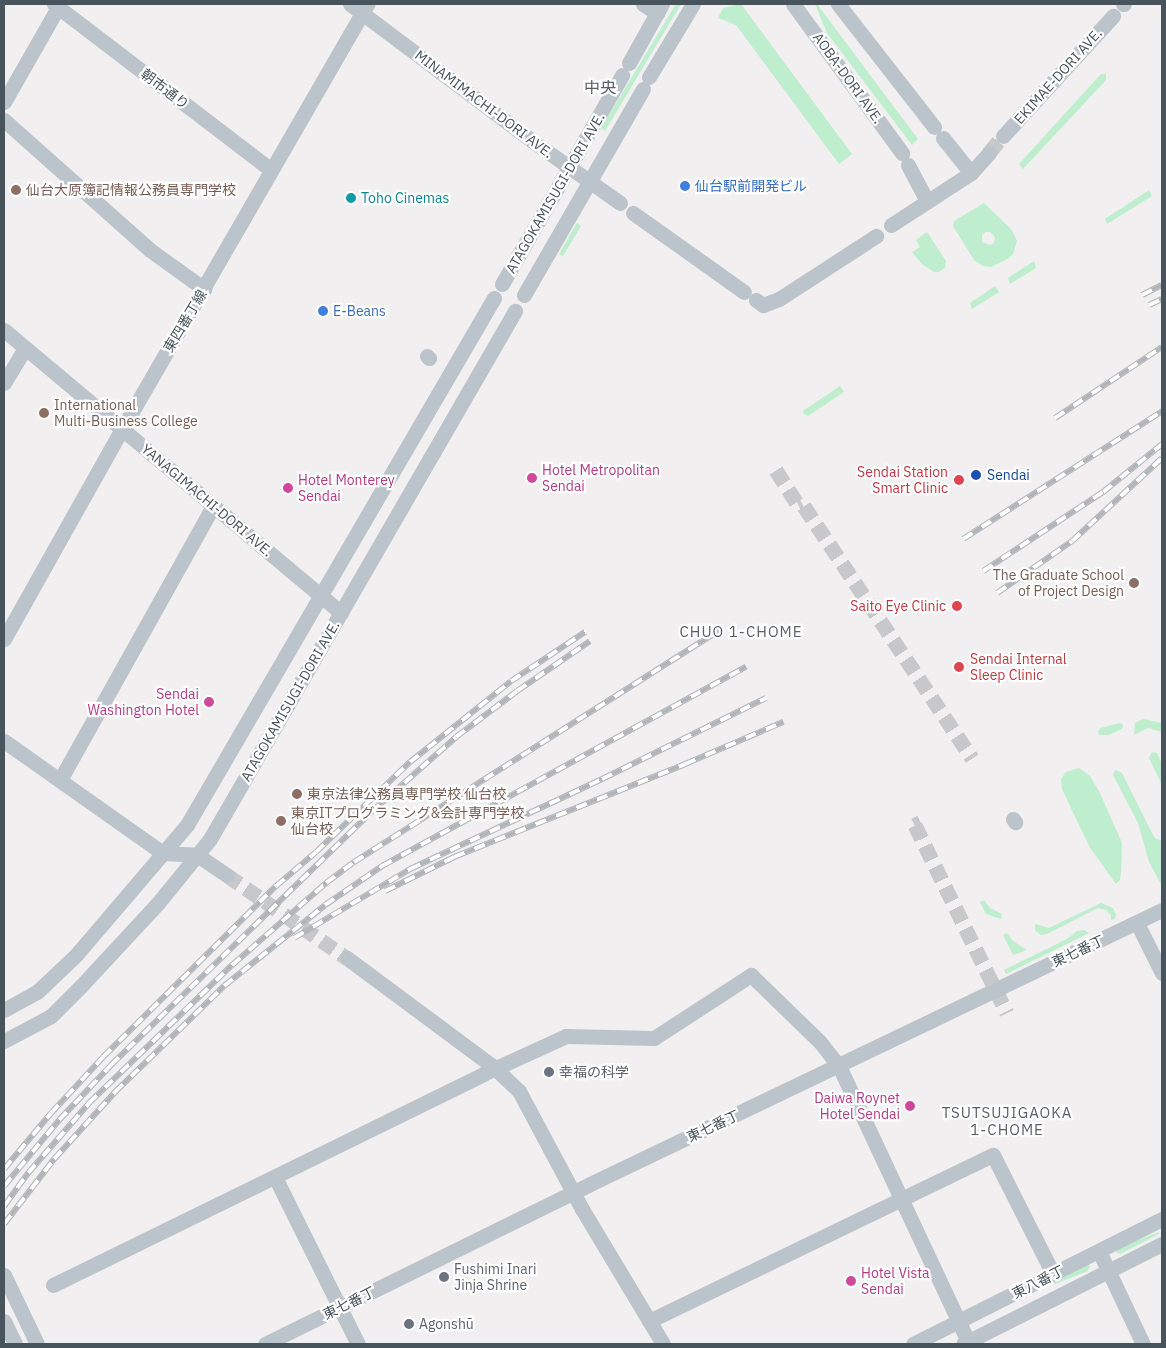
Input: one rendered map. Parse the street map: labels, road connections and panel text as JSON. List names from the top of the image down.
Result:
{
  "streets": {
    "street": [
      "EKIMAE-DORI AVE.",
      "AOBA-DORI AVE.",
      "朝市通り",
      "MINAMIMACHI-DORI AVE.",
      "ATAGOKAMISUGI-DORI AVE.",
      "東四番丁線",
      "YANAGIMACHI-DORI AVE.",
      "東七番丁",
      "東八番丁"
    ]
  },
  "crossings": [
    ["朝市通り", "東四番丁線"],
    ["MINAMIMACHI-DORI AVE.", "ATAGOKAMISUGI-DORI AVE."],
    ["MINAMIMACHI-DORI AVE.", "東四番丁線"],
    ["ATAGOKAMISUGI-DORI AVE.", "YANAGIMACHI-DORI AVE."],
    ["東四番丁線", "YANAGIMACHI-DORI AVE."]
  ],
  "districts": ["中央", "CHUO 1-CHOME", "TSUTSUJIGAOKA 1-CHOME"],
  "places": [
    "仙台駅前開発ビル",
    "仙台大原簿記情報公務員専門学校",
    "Toho Cinemas",
    "E-Beans",
    "International Multi-Business College",
    "Sendai",
    "Hotel Metropolitan Sendai",
    "Sendai Station Smart Clinic",
    "Hotel Monterey Sendai",
    "The Graduate School of Project Design",
    "Saito Eye Clinic",
    "Sendai Internal Sleep Clinic",
    "Sendai Washington Hotel",
    "東京法律公務員専門学校 仙台校",
    "東京ITプログラミング&会計専門学校 仙台校",
    "幸福の科学",
    "Daiwa Roynet Hotel Sendai",
    "Fushimi Inari Jinja Shrine",
    "Hotel Vista Sendai",
    "Agonshū"
  ]
}
